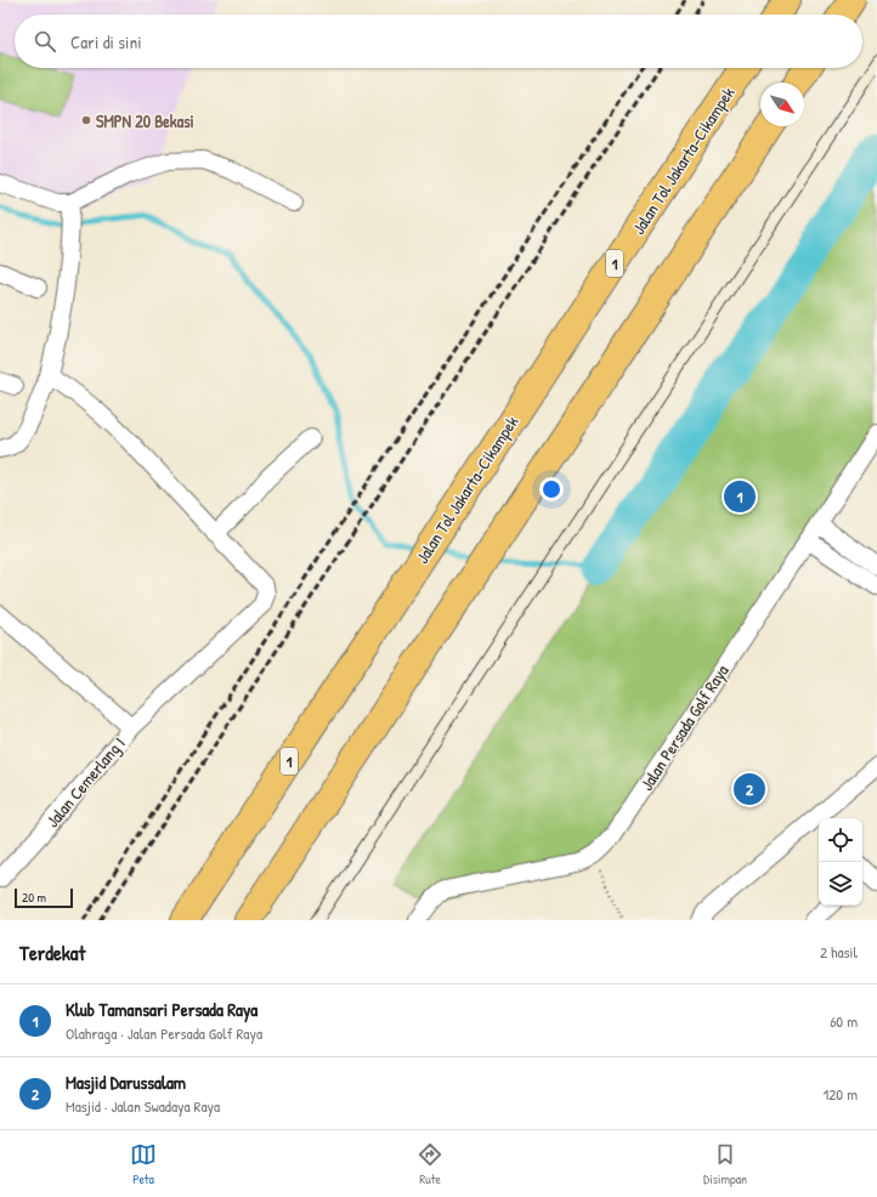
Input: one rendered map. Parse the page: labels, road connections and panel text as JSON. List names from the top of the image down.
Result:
{
  "streets": {
    "highway": ["Jalan Tol Jakarta–Cikampek", "1"],
    "street": ["Jalan Persada Golf Raya", "Jalan Cemerlang I"]
  },
  "places": ["SMPN 20 Bekasi"],
  "scale_bar": "20 m",
  "north": "bottom right",
  "page": {
    "search": "Cari di sini",
    "pins": ["1", "2"],
    "scale": "20 m",
    "heading": ["Terdekat", "2 hasil"],
    "list": [
      {
        "mark": "1",
        "name": "Klub Tamansari Persada Raya",
        "note": "Olahraga · Jalan Persada Golf Raya",
        "value": "60 m"
      },
      {
        "mark": "2",
        "name": "Masjid Darussalam",
        "note": "Masjid · Jalan Swadaya Raya",
        "value": "120 m"
      }
    ],
    "nav": ["Peta", "Rute", "Disimpan"]
  }
}
